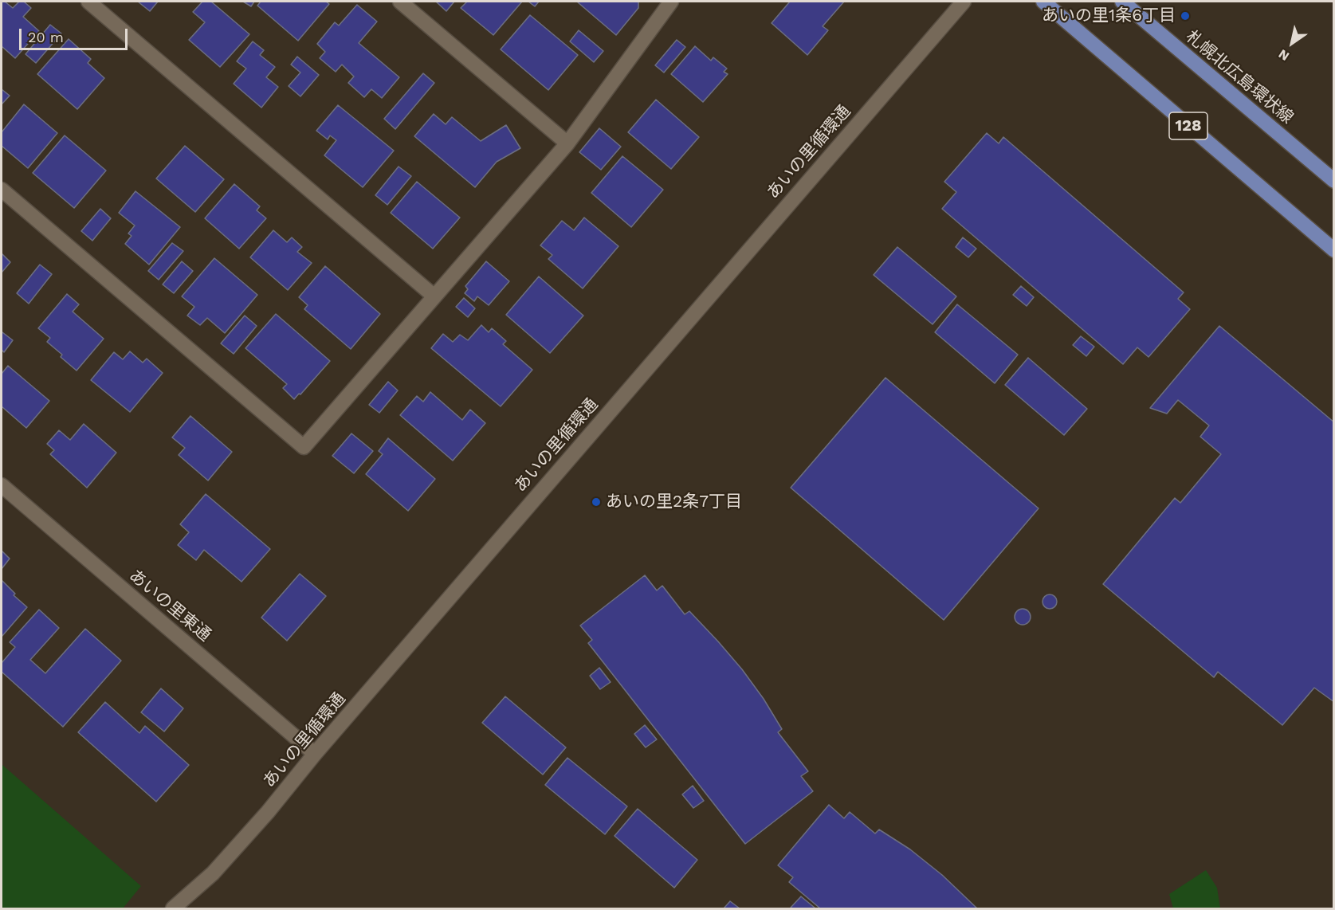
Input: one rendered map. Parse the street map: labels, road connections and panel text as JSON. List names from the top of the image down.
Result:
{
  "streets": {
    "main road": ["札幌北広島環状線", "128"],
    "street": ["あいの里循環通", "あいの里東通"]
  },
  "crossings": [
    ["あいの里循環通", "あいの里東通"]
  ],
  "places": ["あいの里1条6丁目", "あいの里2条7丁目"],
  "scale_bar": "20 m",
  "north": "bottom left"
}
